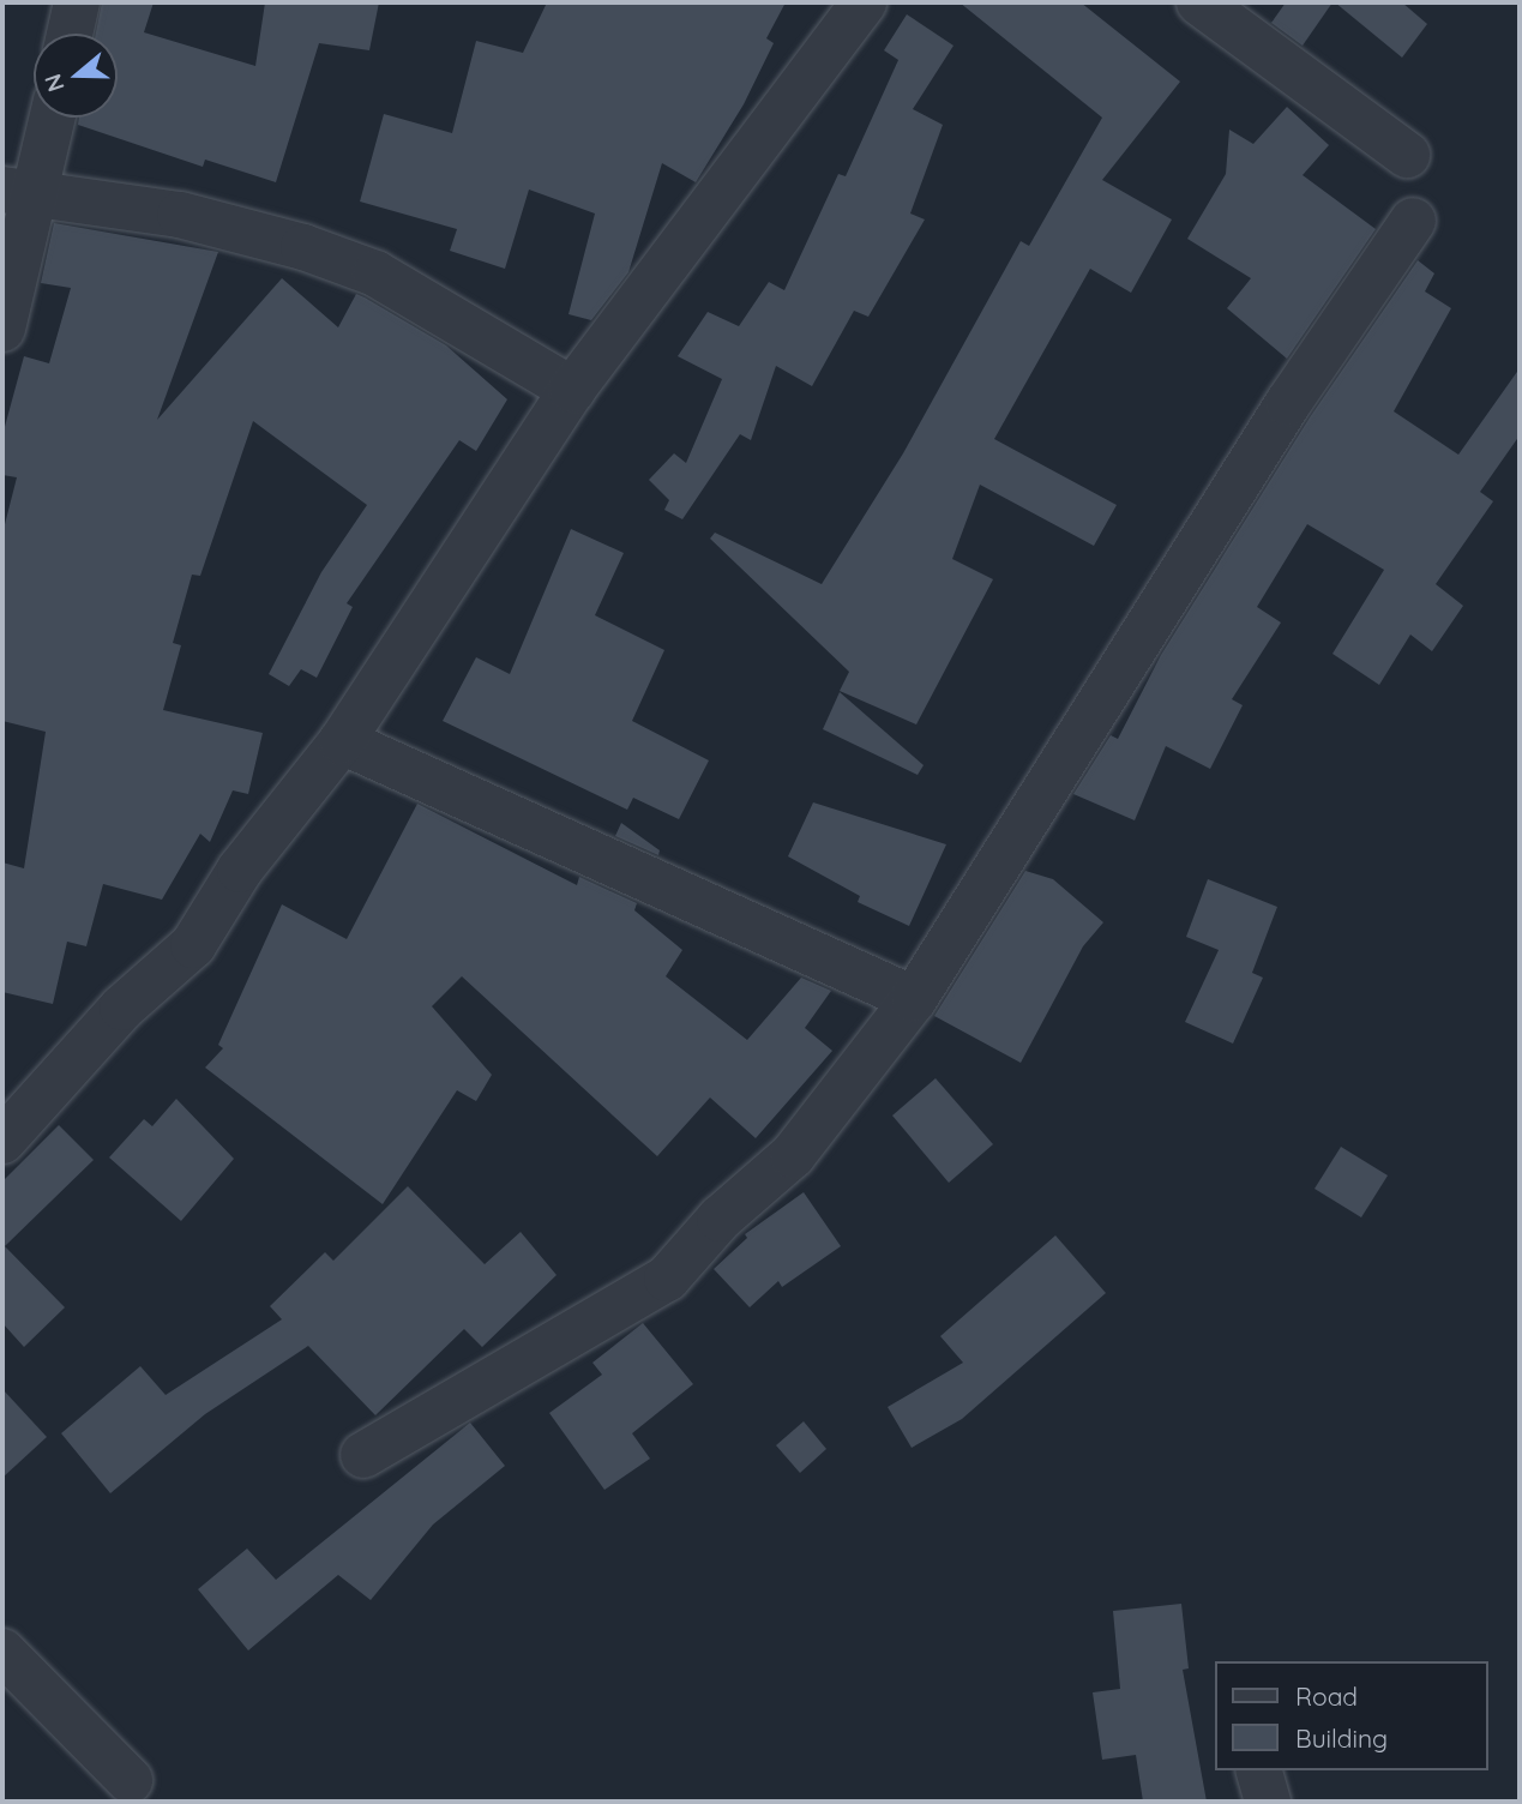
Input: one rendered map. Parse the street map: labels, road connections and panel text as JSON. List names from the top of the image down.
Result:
{
  "legend": ["Road", "Building"],
  "north": "left"
}
